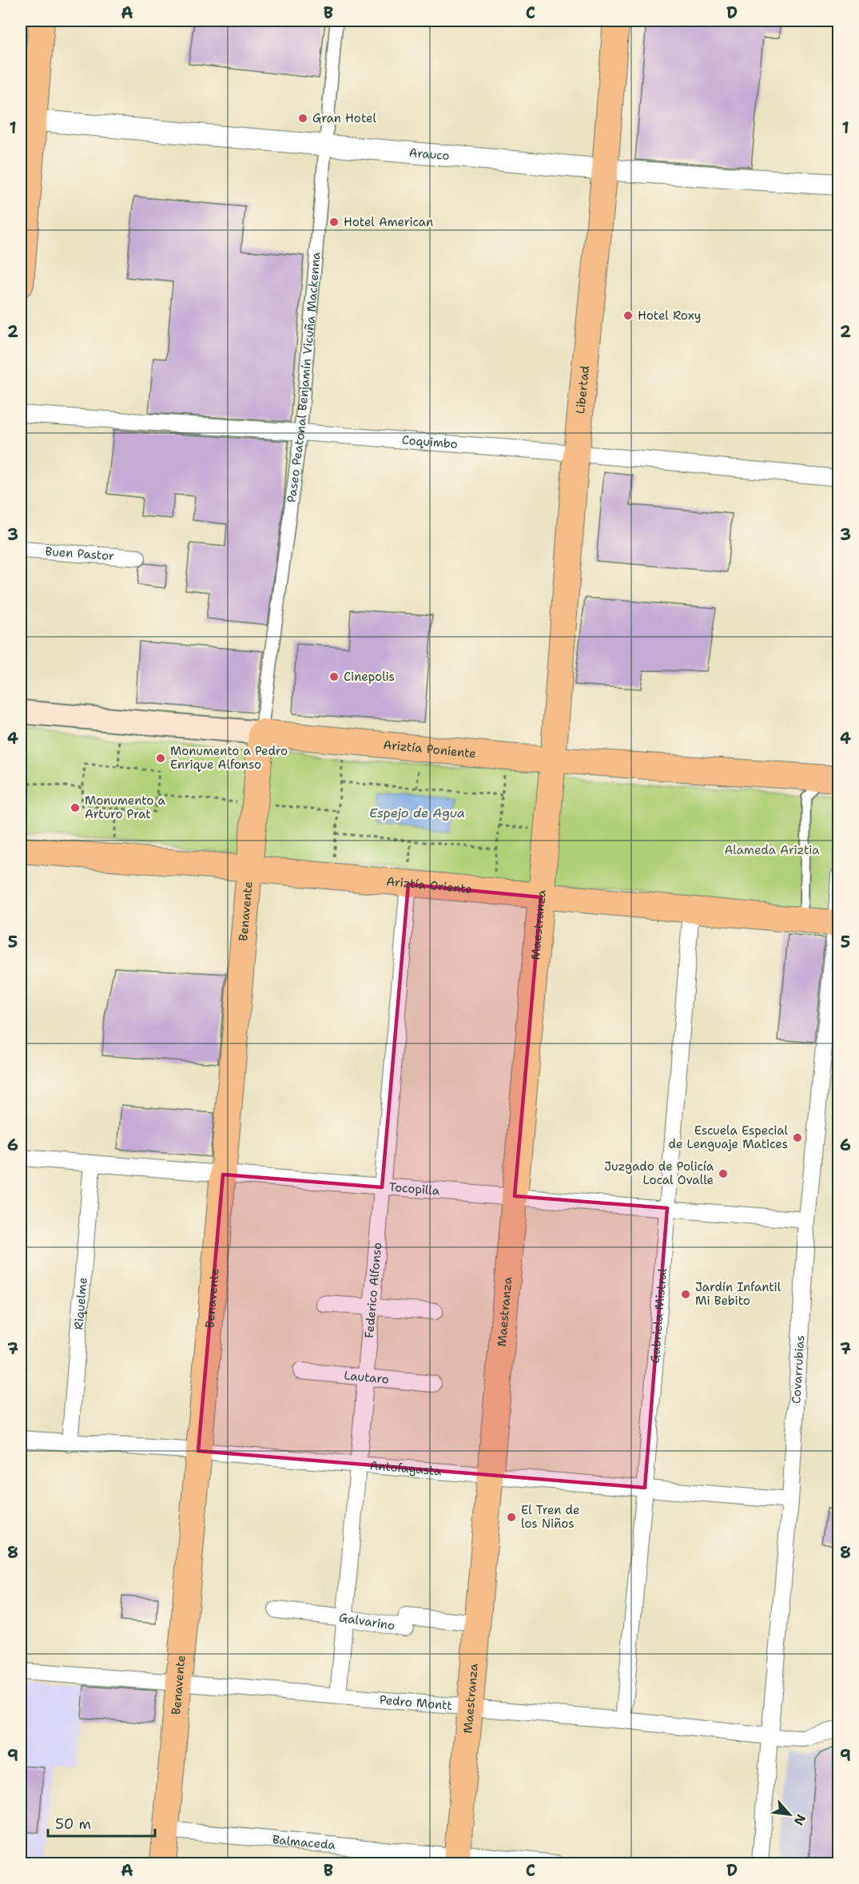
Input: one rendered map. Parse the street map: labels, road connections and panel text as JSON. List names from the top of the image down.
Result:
{
  "streets": {
    "main road": [
      "Libertad",
      "Ariztía Poniente",
      "Ariztía Oriente",
      "Benavente",
      "Maestranza"
    ],
    "street": [
      "Arauco",
      "Paseo Peatonal Benjamín Vicuña Mackenna",
      "Coquimbo",
      "Buen Pastor",
      "Tocopilla",
      "Federico Alfonso",
      "Riquelme",
      "Gabriela Mistral",
      "Covarrubias",
      "Lautaro",
      "Antofagasta",
      "Galvarino",
      "Pedro Montt",
      "Balmaceda"
    ]
  },
  "crossings": [
    ["Arauco", "Paseo Peatonal Benjamín Vicuña Mackenna"],
    ["Arauco", "Libertad"],
    ["Paseo Peatonal Benjamín Vicuña Mackenna", "Coquimbo"],
    ["Paseo Peatonal Benjamín Vicuña Mackenna", "Ariztía Poniente"],
    ["Paseo Peatonal Benjamín Vicuña Mackenna", "Benavente"],
    ["Libertad", "Coquimbo"],
    ["Libertad", "Ariztía Poniente"],
    ["Libertad", "Maestranza"],
    ["Ariztía Poniente", "Benavente"],
    ["Ariztía Poniente", "Maestranza"],
    ["Ariztía Oriente", "Benavente"],
    ["Ariztía Oriente", "Maestranza"],
    ["Ariztía Oriente", "Federico Alfonso"],
    ["Ariztía Oriente", "Gabriela Mistral"],
    ["Ariztía Oriente", "Covarrubias"],
    ["Benavente", "Tocopilla"],
    ["Benavente", "Antofagasta"],
    ["Benavente", "Pedro Montt"],
    ["Benavente", "Balmaceda"],
    ["Maestranza", "Tocopilla"],
    ["Maestranza", "Antofagasta"],
    ["Maestranza", "Galvarino"],
    ["Maestranza", "Pedro Montt"],
    ["Maestranza", "Balmaceda"],
    ["Tocopilla", "Federico Alfonso"],
    ["Tocopilla", "Riquelme"],
    ["Tocopilla", "Gabriela Mistral"],
    ["Tocopilla", "Covarrubias"],
    ["Federico Alfonso", "Lautaro"],
    ["Federico Alfonso", "Antofagasta"],
    ["Federico Alfonso", "Galvarino"],
    ["Federico Alfonso", "Pedro Montt"],
    ["Riquelme", "Antofagasta"],
    ["Gabriela Mistral", "Antofagasta"],
    ["Gabriela Mistral", "Pedro Montt"],
    ["Covarrubias", "Antofagasta"],
    ["Covarrubias", "Pedro Montt"]
  ],
  "water": ["Espejo de Agua"],
  "parks": ["Alameda Ariztia"],
  "places": [
    "Gran Hotel",
    "Hotel American",
    "Hotel Roxy",
    "Cinepolis",
    "Monumento a Pedro Enrique Alfonso",
    "Monumento a Arturo Prat",
    "Escuela Especial de Lenguaje Matices",
    "Juzgado de Policía Local Ovalle",
    "Jardín Infantil Mi Bebito",
    "El Tren de los Niños"
  ],
  "scale_bar": "50 m",
  "north": "bottom right",
  "grid": {
    "columns": [
      "A",
      "B",
      "C",
      "D"
    ],
    "rows": [
      "1",
      "2",
      "3",
      "4",
      "5",
      "6",
      "7",
      "8",
      "9"
    ]
  }
}
